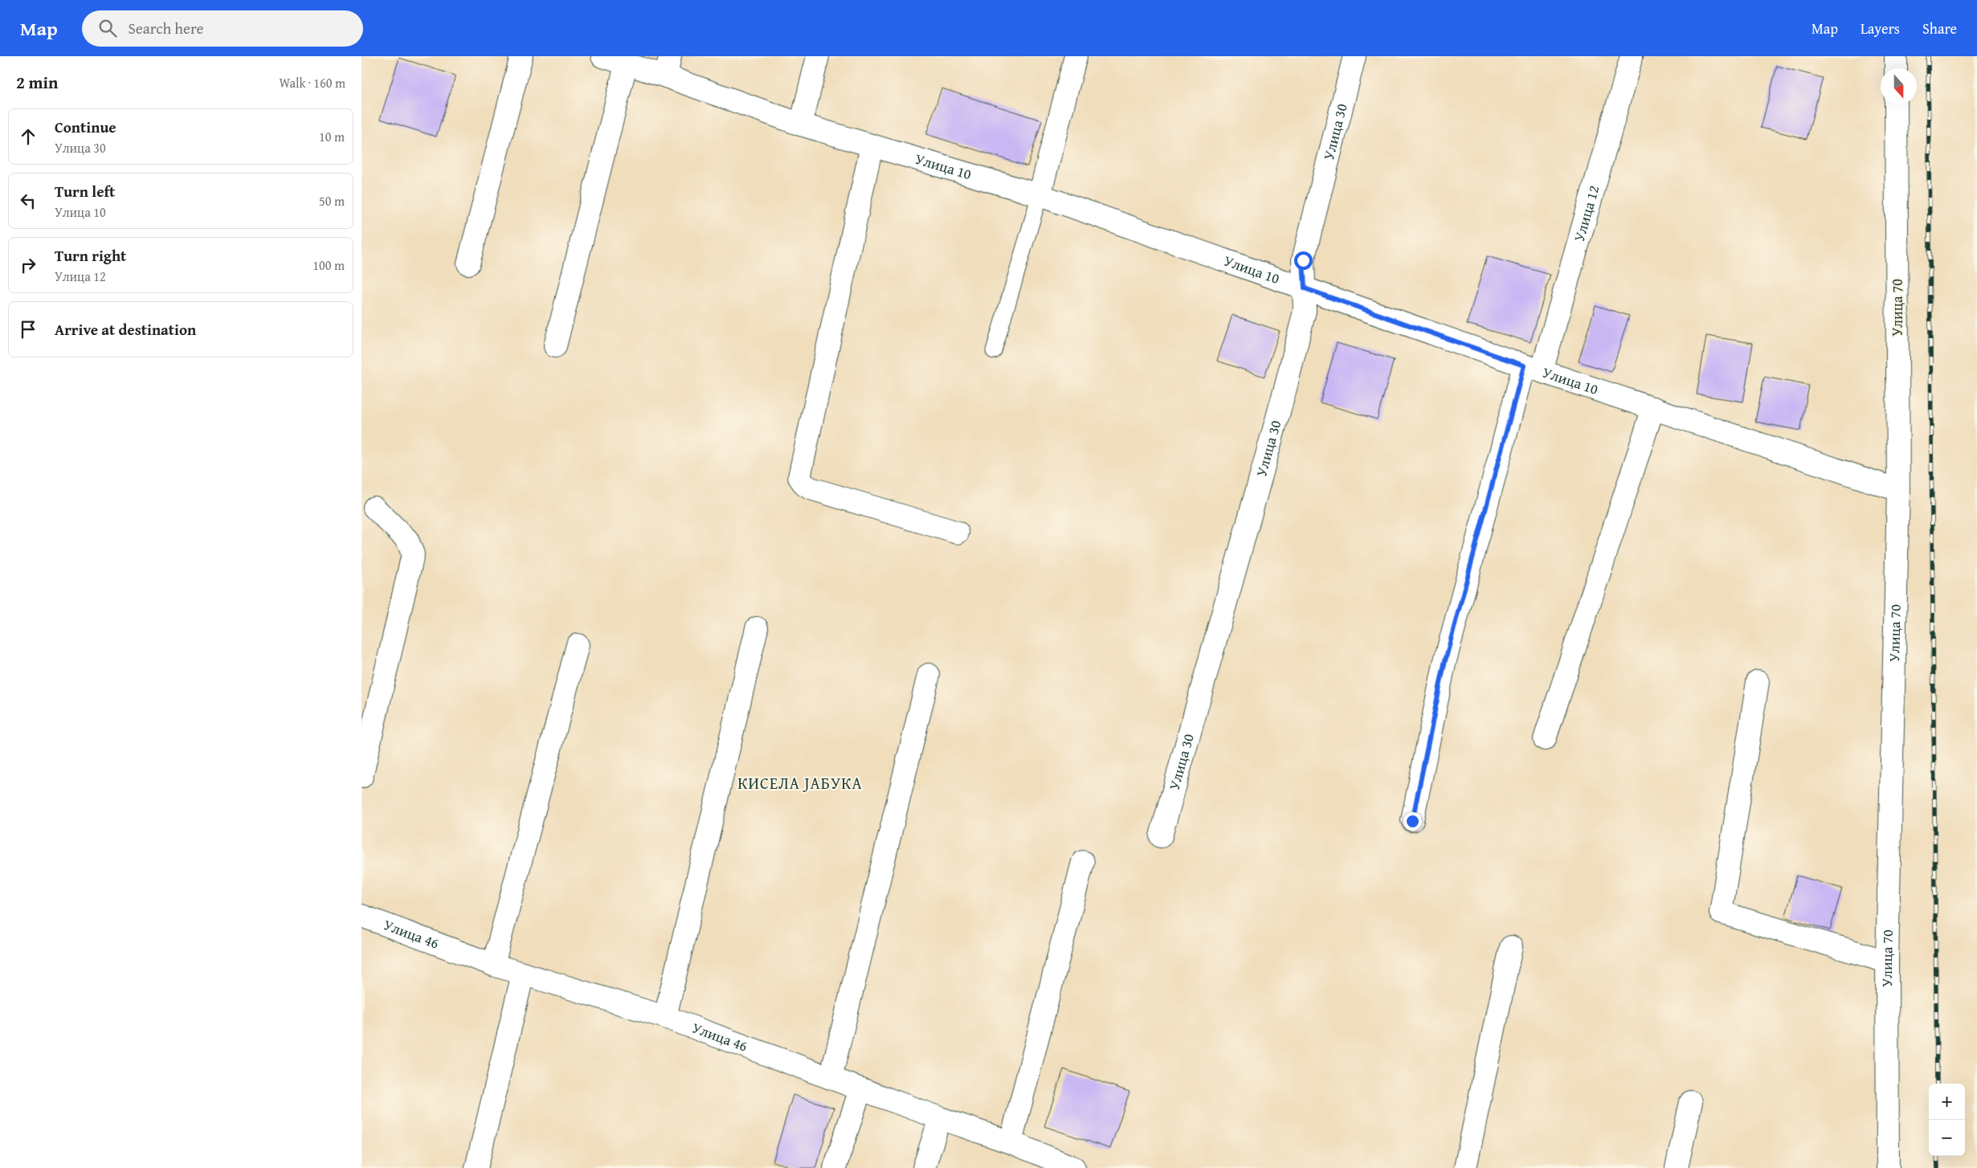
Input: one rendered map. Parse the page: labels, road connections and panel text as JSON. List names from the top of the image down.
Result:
{
  "streets": {
    "street": [
      "Улица 30",
      "Улица 10",
      "Улица 12",
      "Улица 70",
      "Улица 46"
    ]
  },
  "crossings": [
    ["Улица 30", "Улица 10"],
    ["Улица 10", "Улица 12"],
    ["Улица 10", "Улица 70"]
  ],
  "districts": ["КИСЕЛА ЈАБУКА"],
  "north": "bottom",
  "page": {
    "header": "Map",
    "search": "Search here",
    "nav": ["Map", "Layers", "Share"],
    "heading": ["2 min", "Walk · 160 m"],
    "list": [
      ["Continue", "Улица 30", "10 m"],
      ["Turn left", "Улица 10", "50 m"],
      ["Turn right", "Улица 12", "100 m"],
      "Arrive at destination"
    ],
    "map_buttons": ["+", "−"]
  }
}
